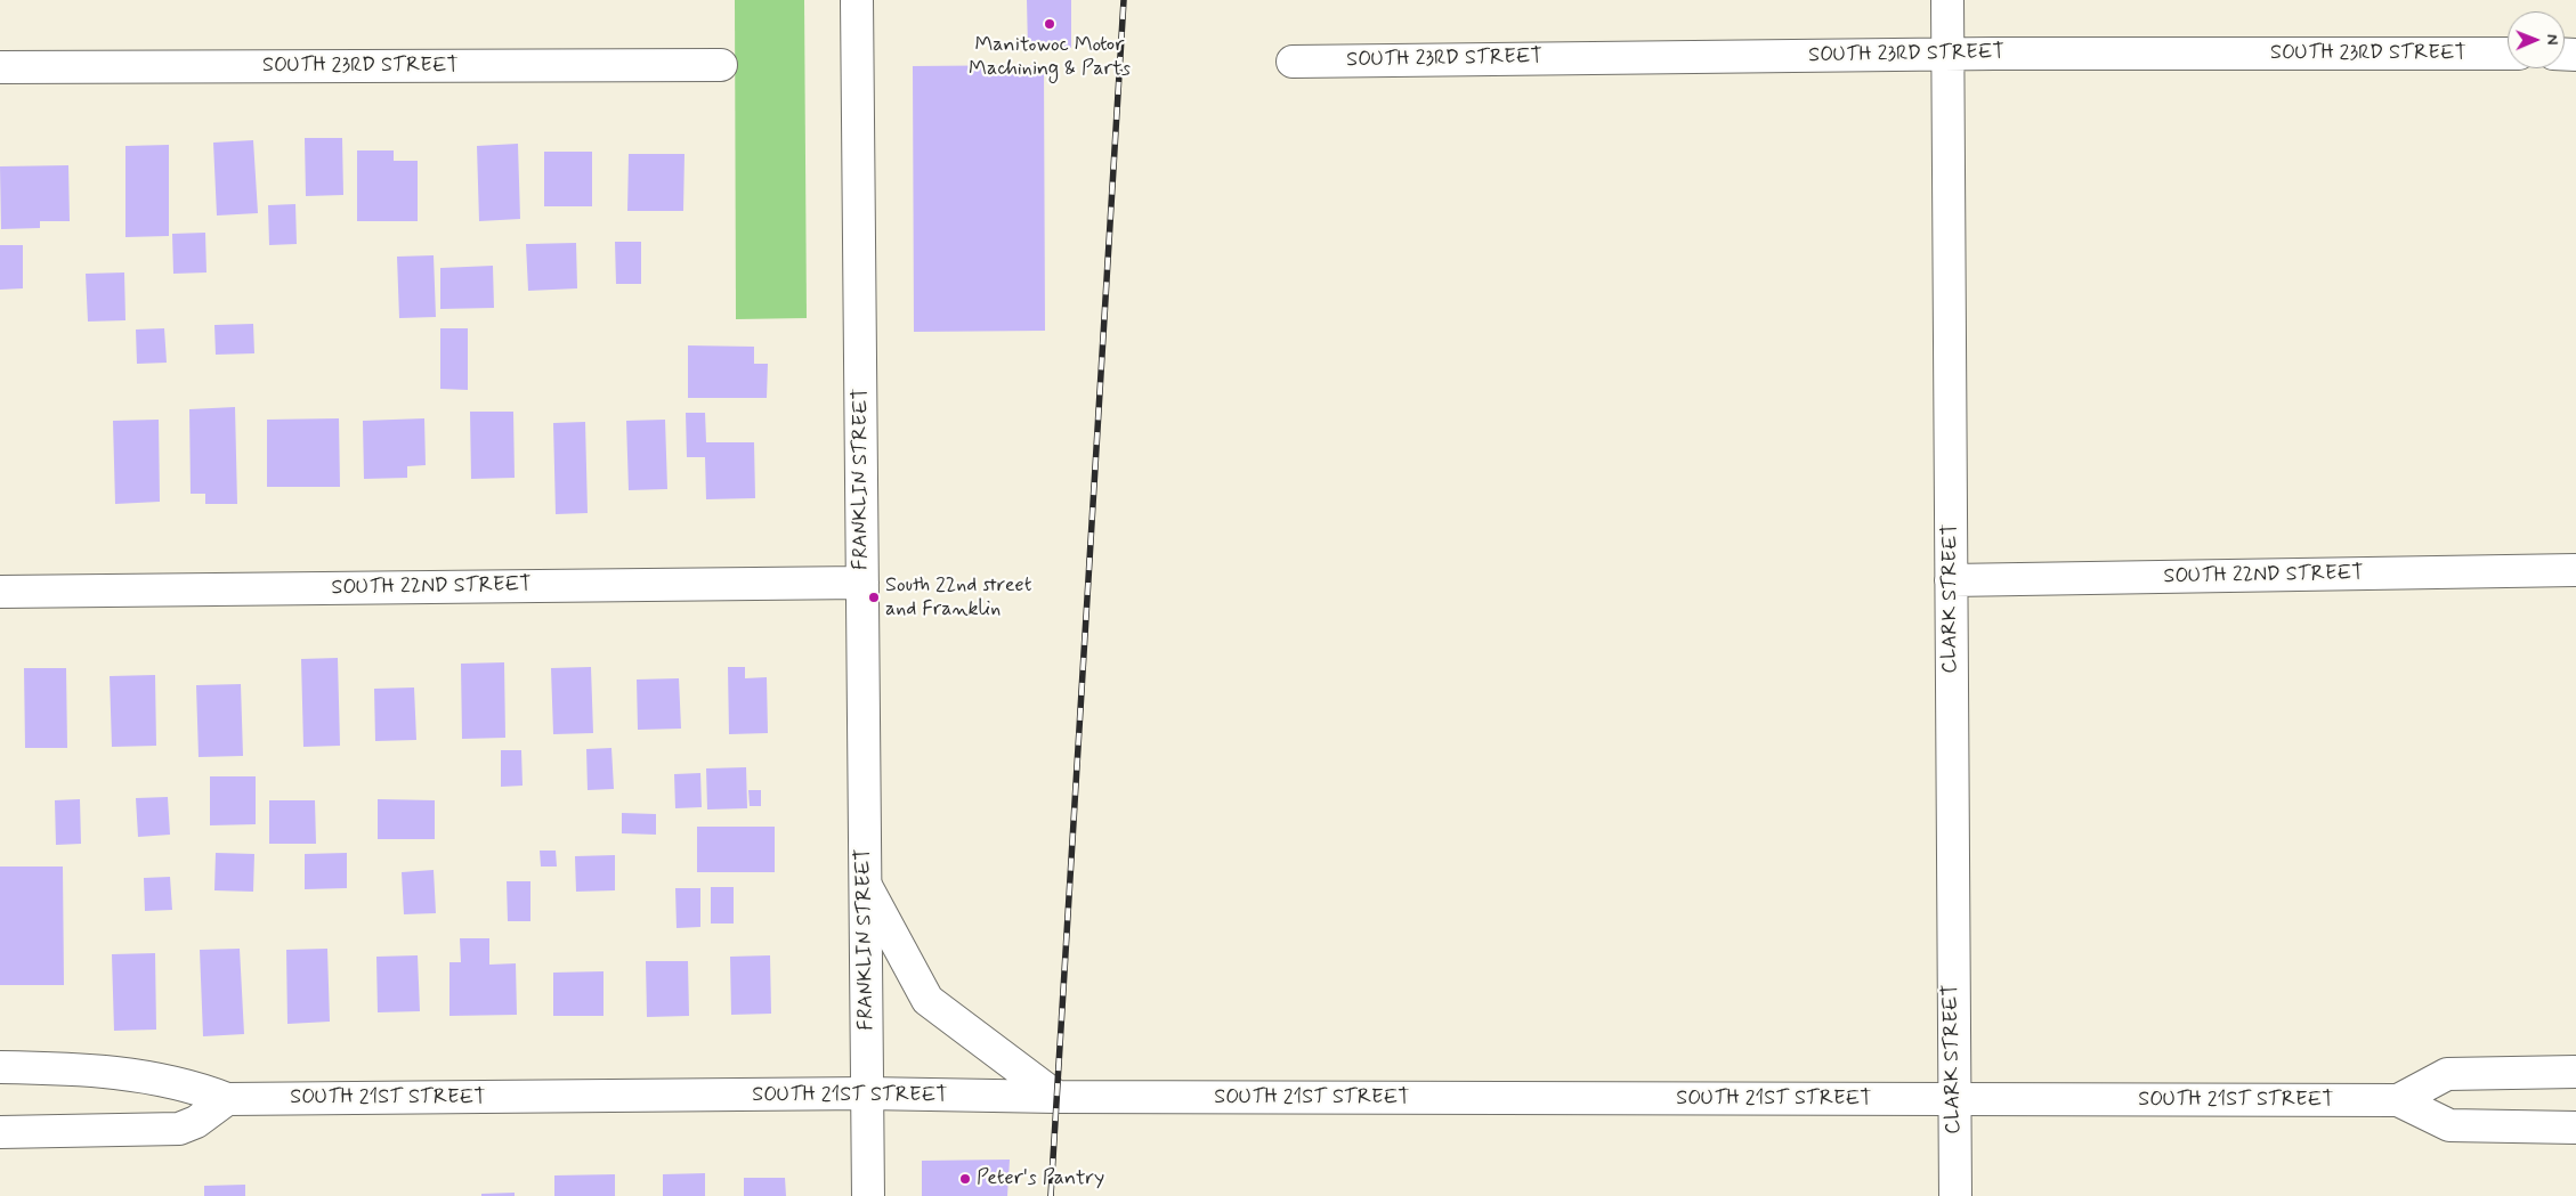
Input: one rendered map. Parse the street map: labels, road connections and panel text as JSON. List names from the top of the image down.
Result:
{
  "streets": {
    "street": [
      "SOUTH 23RD STREET",
      "FRANKLIN STREET",
      "SOUTH 22ND STREET",
      "CLARK STREET",
      "SOUTH 21ST STREET"
    ]
  },
  "crossings": [
    ["SOUTH 23RD STREET", "CLARK STREET"],
    ["FRANKLIN STREET", "SOUTH 22ND STREET"],
    ["FRANKLIN STREET", "SOUTH 21ST STREET"],
    ["SOUTH 22ND STREET", "CLARK STREET"],
    ["CLARK STREET", "SOUTH 21ST STREET"]
  ],
  "places": ["Manitowoc Motor Machining & Parts", "South 22nd street and Franklin", "Peter's Pantry"],
  "north": "right"
}
